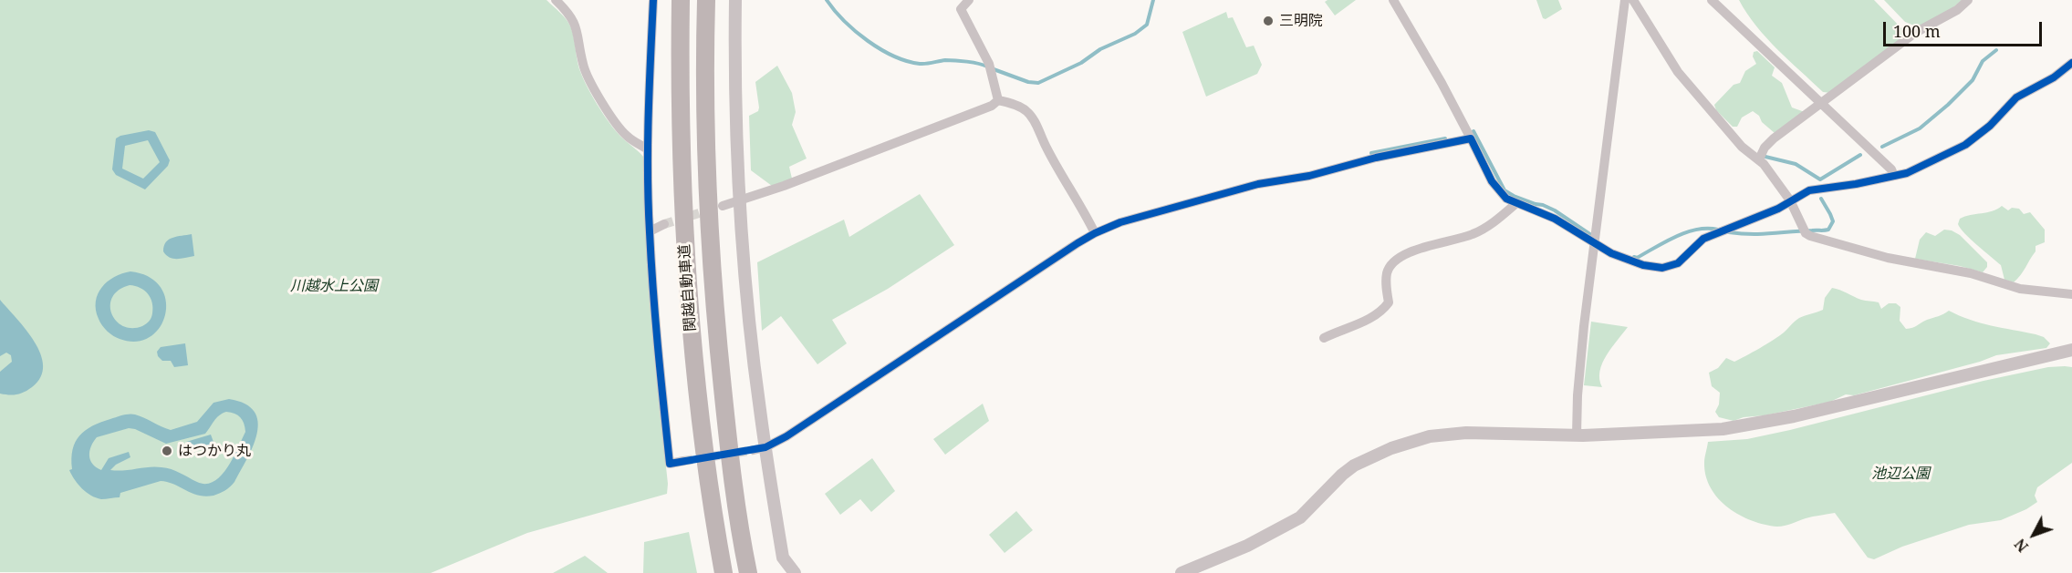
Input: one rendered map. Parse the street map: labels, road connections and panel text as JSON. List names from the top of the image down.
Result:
{
  "streets": {
    "highway": ["関越自動車道"]
  },
  "parks": ["川越水上公園", "池辺公園"],
  "places": ["三明院", "はつかり丸"],
  "scale_bar": "100 m",
  "north": "bottom left"
}
